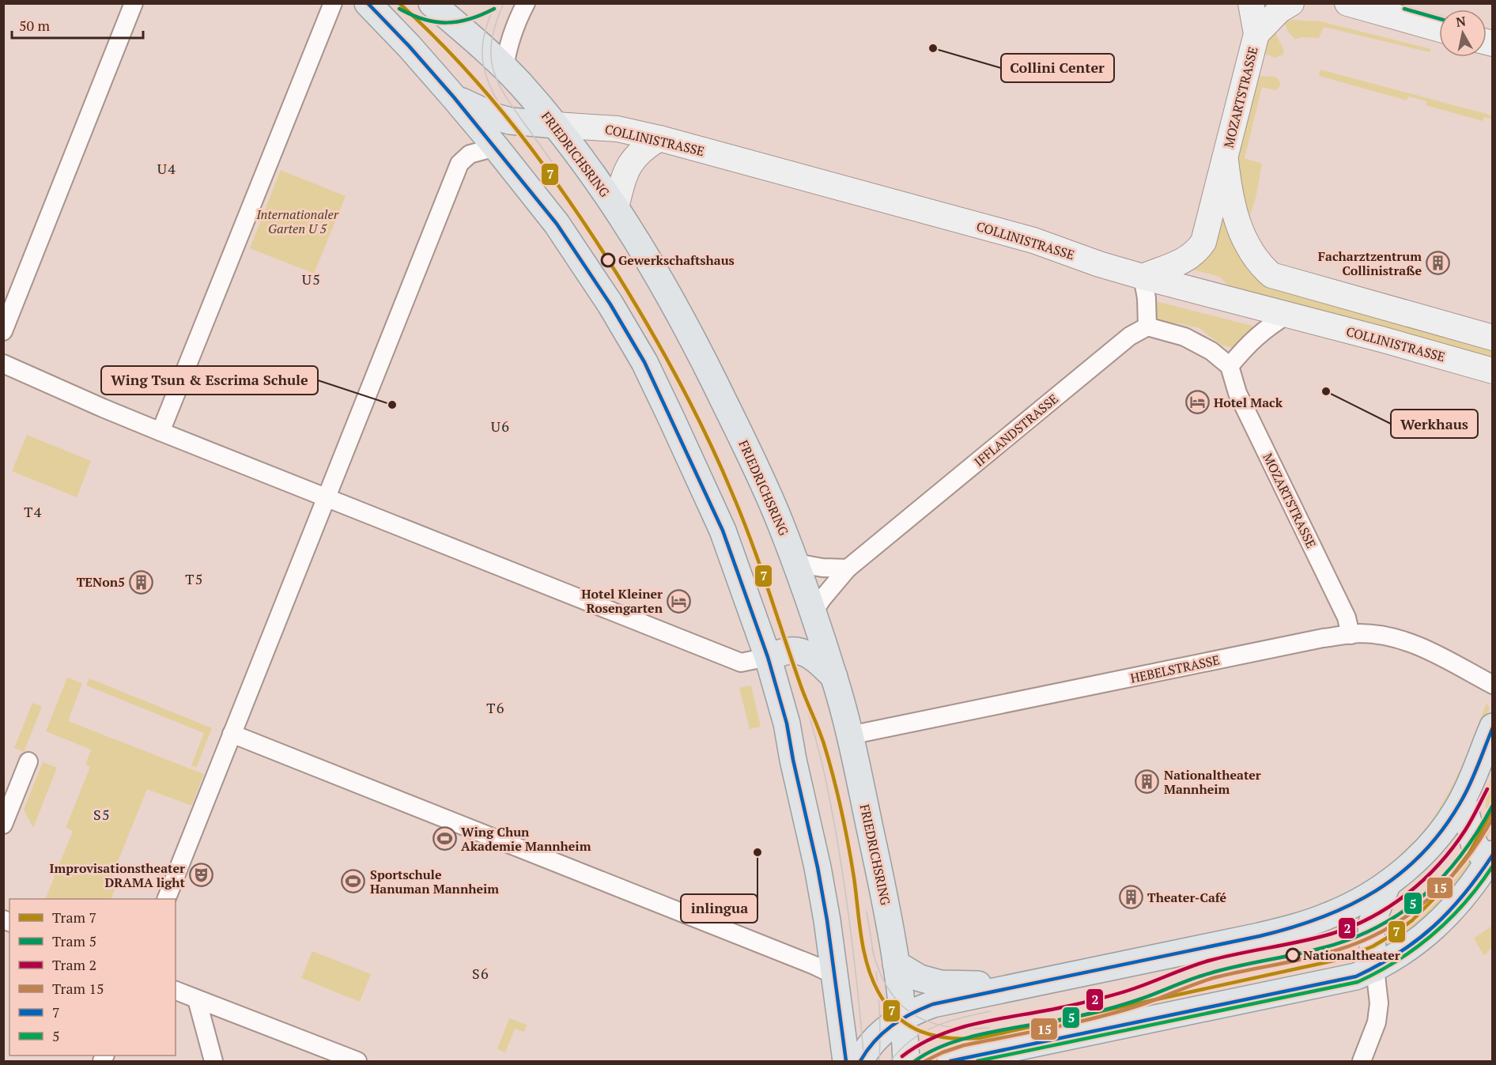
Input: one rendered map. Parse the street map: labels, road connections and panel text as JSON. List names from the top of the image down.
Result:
{
  "streets": {
    "main road": ["FRIEDRICHSRING"],
    "street": [
      "MOZARTSTRASSE",
      "COLLINISTRASSE",
      "IFFLANDSTRASSE",
      "HEBELSTRASSE"
    ]
  },
  "crossings": [
    ["MOZARTSTRASSE", "COLLINISTRASSE"],
    ["MOZARTSTRASSE", "HEBELSTRASSE"],
    ["COLLINISTRASSE", "FRIEDRICHSRING"],
    ["FRIEDRICHSRING", "IFFLANDSTRASSE"],
    ["FRIEDRICHSRING", "HEBELSTRASSE"]
  ],
  "districts": [
    "U4",
    "U5",
    "U6",
    "T4",
    "T5",
    "T6",
    "S5",
    "S6"
  ],
  "parks": ["Internationaler Garten U 5"],
  "places": {
    "other": [
      "Collini Center",
      "Gewerkschaftshaus",
      "Werkhaus",
      "Wing Tsun & Escrima Schule",
      "inlingua",
      "Nationaltheater"
    ],
    "building": [
      "Facharztzentrum Collinistraße",
      "TENon5",
      "Nationaltheater Mannheim",
      "Theater-Café"
    ],
    "hotel": ["Hotel Mack", "Hotel Kleiner Rosengarten"],
    "sports": ["Wing Chun Akademie Mannheim", "Sportschule Hanuman Mannheim"],
    "theatre": ["Improvisationstheater DRAMA light"]
  },
  "lines": [
    "tram line 7",
    "transit line 7",
    "tram line 5",
    "tram line 2",
    "tram line 15",
    "transit line 5"
  ],
  "legend": [
    "Tram 7",
    "Tram 5",
    "Tram 2",
    "Tram 15",
    "7",
    "5"
  ],
  "scale_bar": "50 m",
  "north": "top"
}
